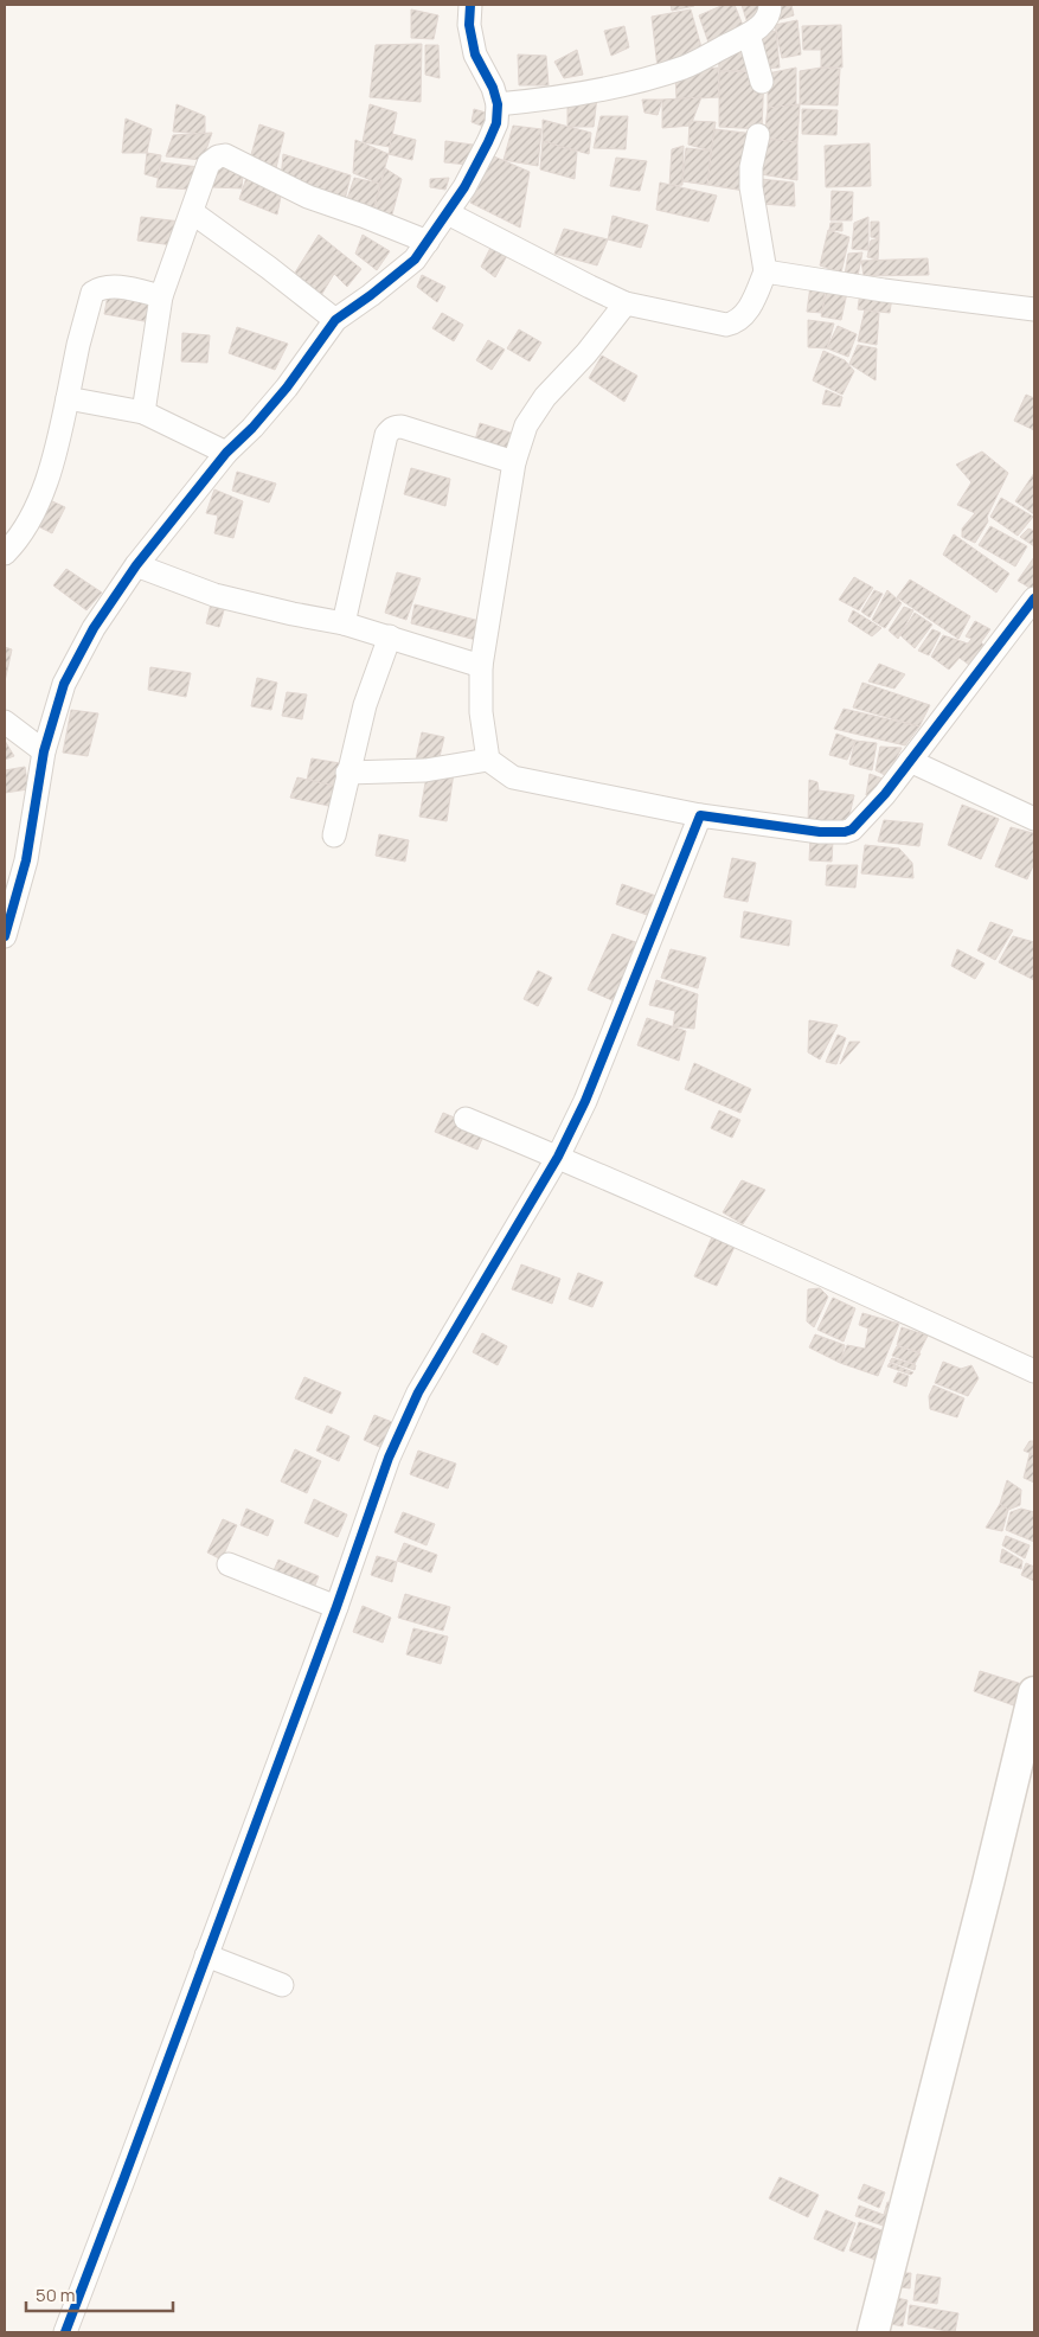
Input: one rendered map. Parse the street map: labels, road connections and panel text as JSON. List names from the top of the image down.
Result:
{
  "scale_bar": "50 m"
}
